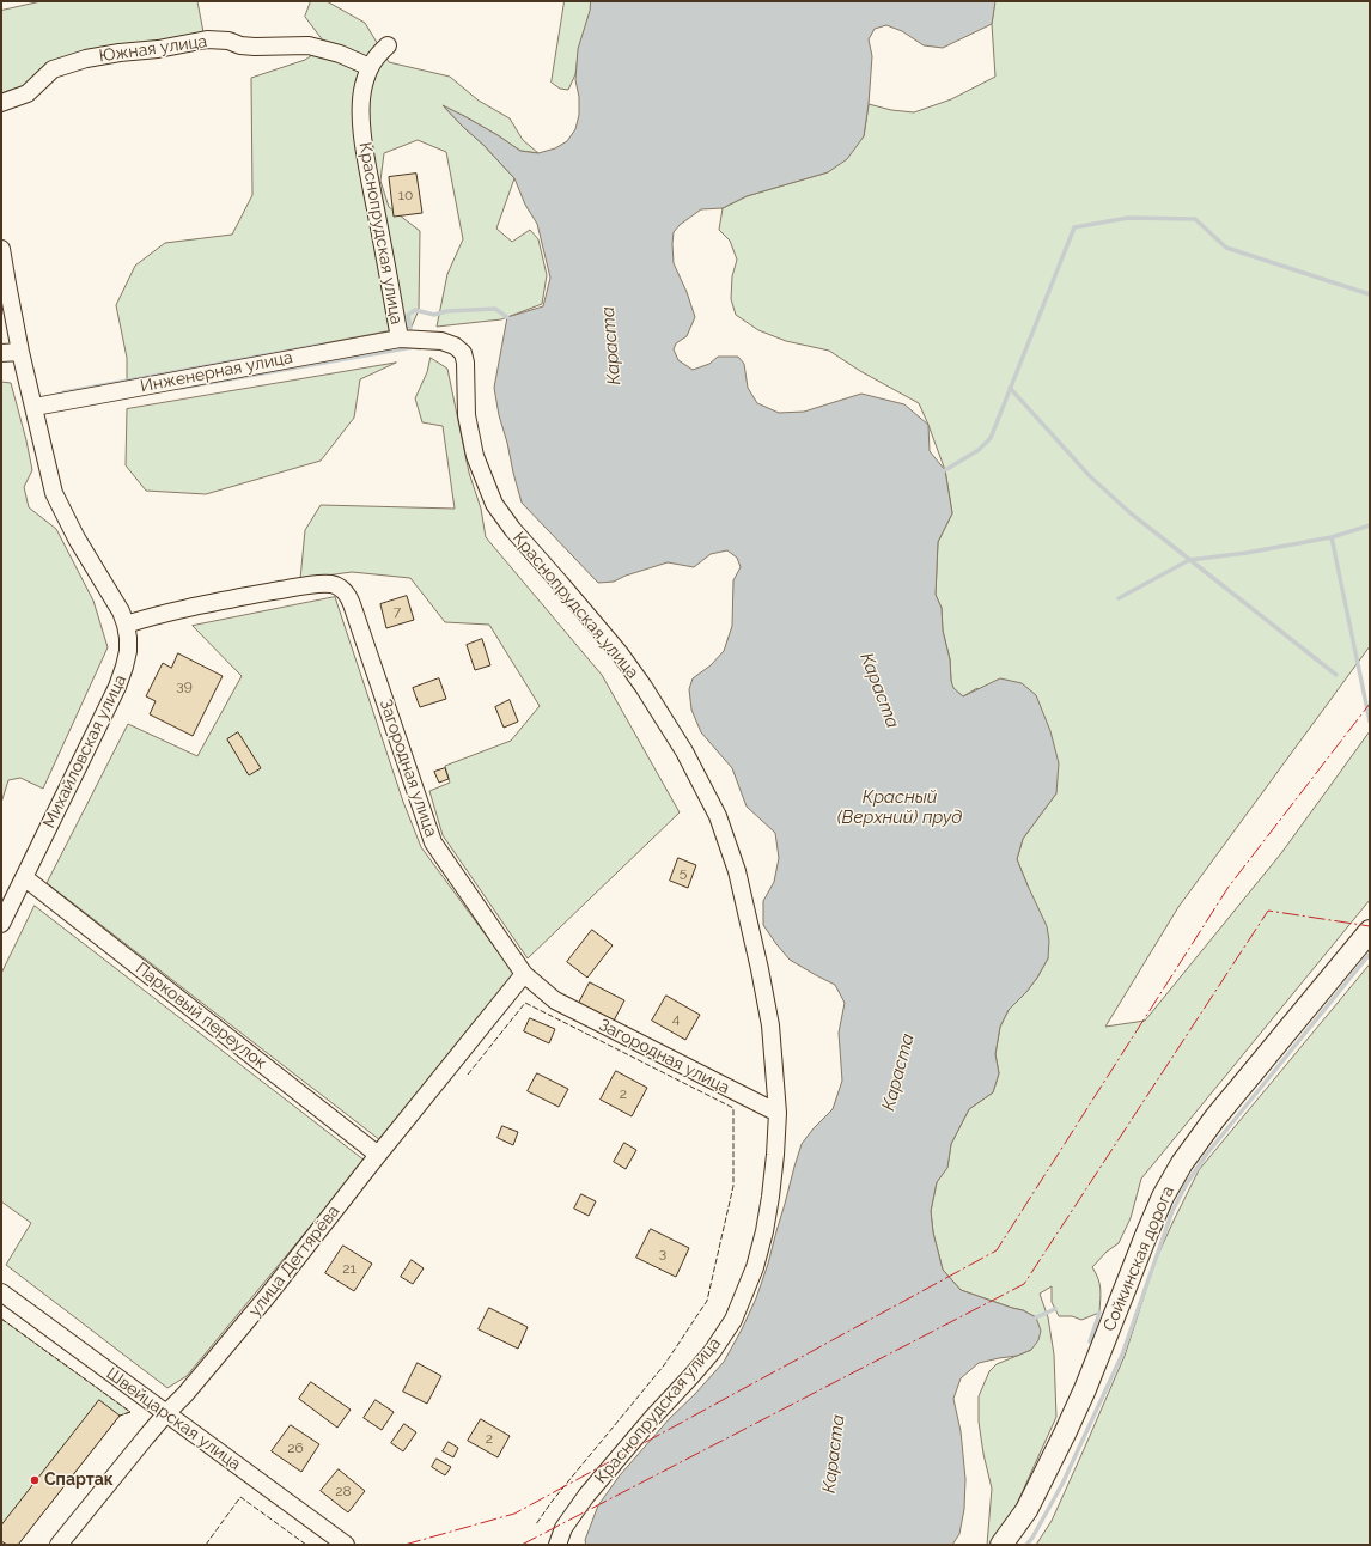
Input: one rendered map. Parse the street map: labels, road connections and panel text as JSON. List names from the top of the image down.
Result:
{
  "streets": {
    "main road": ["Сойкинская дорога"],
    "street": [
      "Южная улица",
      "Краснопрудская улица",
      "Инженерная улица",
      "Михайловская улица",
      "Загородная улица",
      "Парковый переулок",
      "улица Дегтярёва",
      "Швейцарская улица"
    ]
  },
  "crossings": [
    ["Южная улица", "Краснопрудская улица"],
    ["Краснопрудская улица", "Инженерная улица"],
    ["Краснопрудская улица", "Загородная улица"],
    ["Инженерная улица", "Михайловская улица"],
    ["Михайловская улица", "Загородная улица"],
    ["Михайловская улица", "Парковый переулок"],
    ["Загородная улица", "улица Дегтярёва"],
    ["Парковый переулок", "улица Дегтярёва"],
    ["улица Дегтярёва", "Швейцарская улица"]
  ],
  "water": ["Караста", "Красный (Верхний) пруд"],
  "places": ["Спартак"],
  "house_numbers": [
    "10",
    "7",
    "39",
    "5",
    "4",
    "2",
    "3",
    "21",
    "2",
    "26",
    "28"
  ]
}
